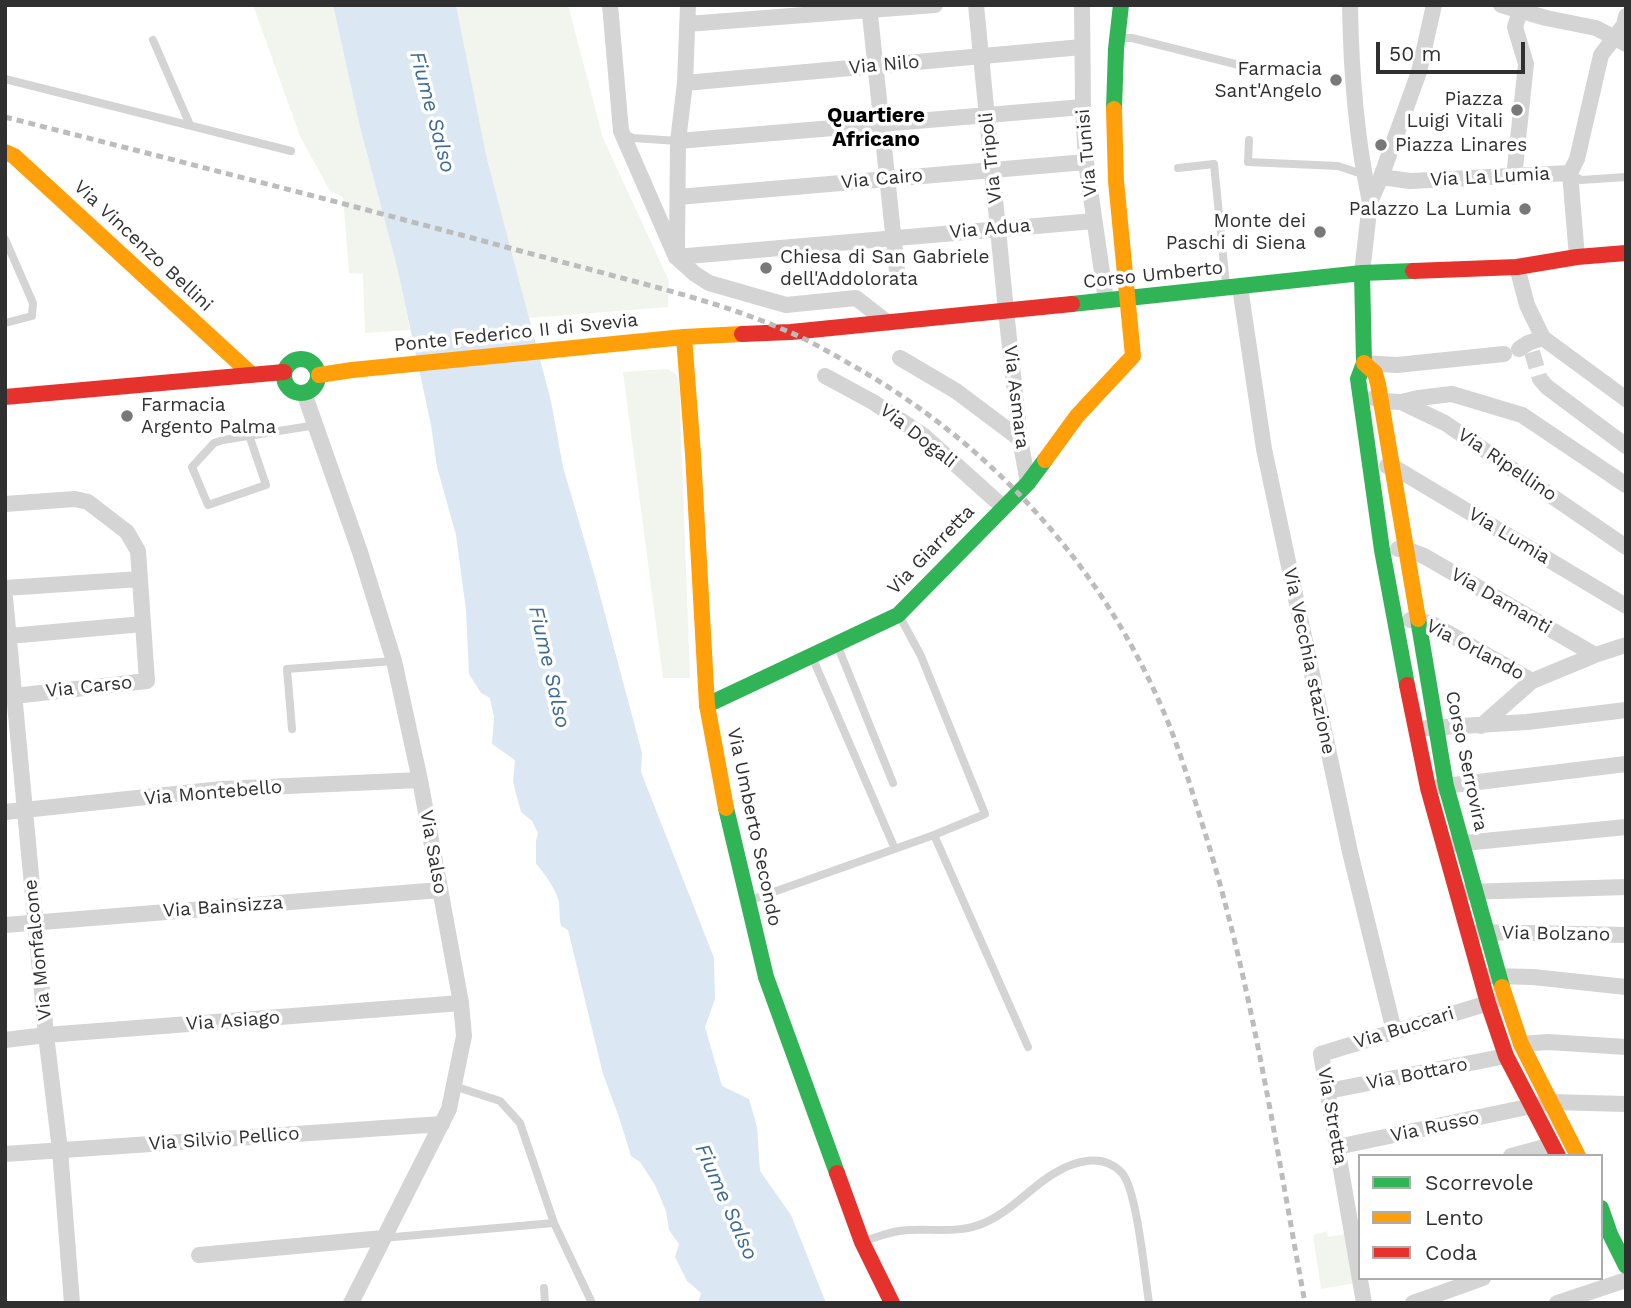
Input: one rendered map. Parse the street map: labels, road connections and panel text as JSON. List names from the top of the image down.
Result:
{
  "streets": {
    "main road": [
      "Via Vincenzo Bellini",
      "Corso Umberto",
      "Ponte Federico II di Svevia",
      "Via Giarretta",
      "Corso Serrovira",
      "Via Umberto Secondo"
    ],
    "street": [
      "Via Nilo",
      "Via Tunisi",
      "Via Tripoli",
      "Via La Lumia",
      "Via Cairo",
      "Via Adua",
      "Via Asmara",
      "Via Dogali",
      "Via Ripellino",
      "Via Lumia",
      "Via Damanti",
      "Via Orlando",
      "Via Vecchia stazione",
      "Via Carso",
      "Via Montebello",
      "Via Salso",
      "Via Bainsizza",
      "Via Bolzano",
      "Via Monfalcone",
      "Via Asiago",
      "Via Buccari",
      "Via Bottaro",
      "Via Stretta",
      "Via Russo",
      "Via Silvio Pellico"
    ]
  },
  "crossings": [
    ["Via Nilo", "Via Tunisi"],
    ["Via Nilo", "Via Tripoli"],
    ["Via Tunisi", "Via Cairo"],
    ["Via Tunisi", "Via Adua"],
    ["Via Tunisi", "Corso Umberto"],
    ["Via Tripoli", "Via Cairo"],
    ["Via Tripoli", "Via Adua"],
    ["Via Tripoli", "Corso Umberto"],
    ["Via Tripoli", "Via Asmara"],
    ["Corso Umberto", "Ponte Federico II di Svevia"],
    ["Corso Umberto", "Via Asmara"],
    ["Corso Umberto", "Via Giarretta"],
    ["Corso Umberto", "Via Vecchia stazione"],
    ["Corso Umberto", "Corso Serrovira"],
    ["Corso Umberto", "Via Umberto Secondo"],
    ["Ponte Federico II di Svevia", "Via Umberto Secondo"],
    ["Ponte Federico II di Svevia", "Via Salso"],
    ["Via Asmara", "Via Giarretta"],
    ["Via Dogali", "Via Giarretta"],
    ["Via Ripellino", "Corso Serrovira"],
    ["Via Lumia", "Corso Serrovira"],
    ["Via Giarretta", "Via Umberto Secondo"],
    ["Via Damanti", "Corso Serrovira"],
    ["Via Orlando", "Corso Serrovira"],
    ["Via Vecchia stazione", "Via Buccari"],
    ["Via Carso", "Via Monfalcone"],
    ["Corso Serrovira", "Via Bolzano"],
    ["Corso Serrovira", "Via Buccari"],
    ["Corso Serrovira", "Via Bottaro"],
    ["Corso Serrovira", "Via Russo"],
    ["Via Montebello", "Via Salso"],
    ["Via Montebello", "Via Monfalcone"],
    ["Via Salso", "Via Bainsizza"],
    ["Via Salso", "Via Asiago"],
    ["Via Salso", "Via Silvio Pellico"],
    ["Via Bainsizza", "Via Monfalcone"],
    ["Via Monfalcone", "Via Asiago"],
    ["Via Monfalcone", "Via Silvio Pellico"],
    ["Via Buccari", "Via Stretta"],
    ["Via Bottaro", "Via Stretta"],
    ["Via Stretta", "Via Russo"]
  ],
  "districts": ["Quartiere Africano"],
  "water": ["Fiume Salso"],
  "places": [
    "Farmacia Sant'Angelo",
    "Piazza Luigi Vitali",
    "Piazza Linares",
    "Palazzo La Lumia",
    "Monte dei Paschi di Siena",
    "Chiesa di San Gabriele dell'Addolorata",
    "Farmacia Argento Palma"
  ],
  "legend": ["Scorrevole", "Lento", "Coda"],
  "scale_bar": "50 m"
}
